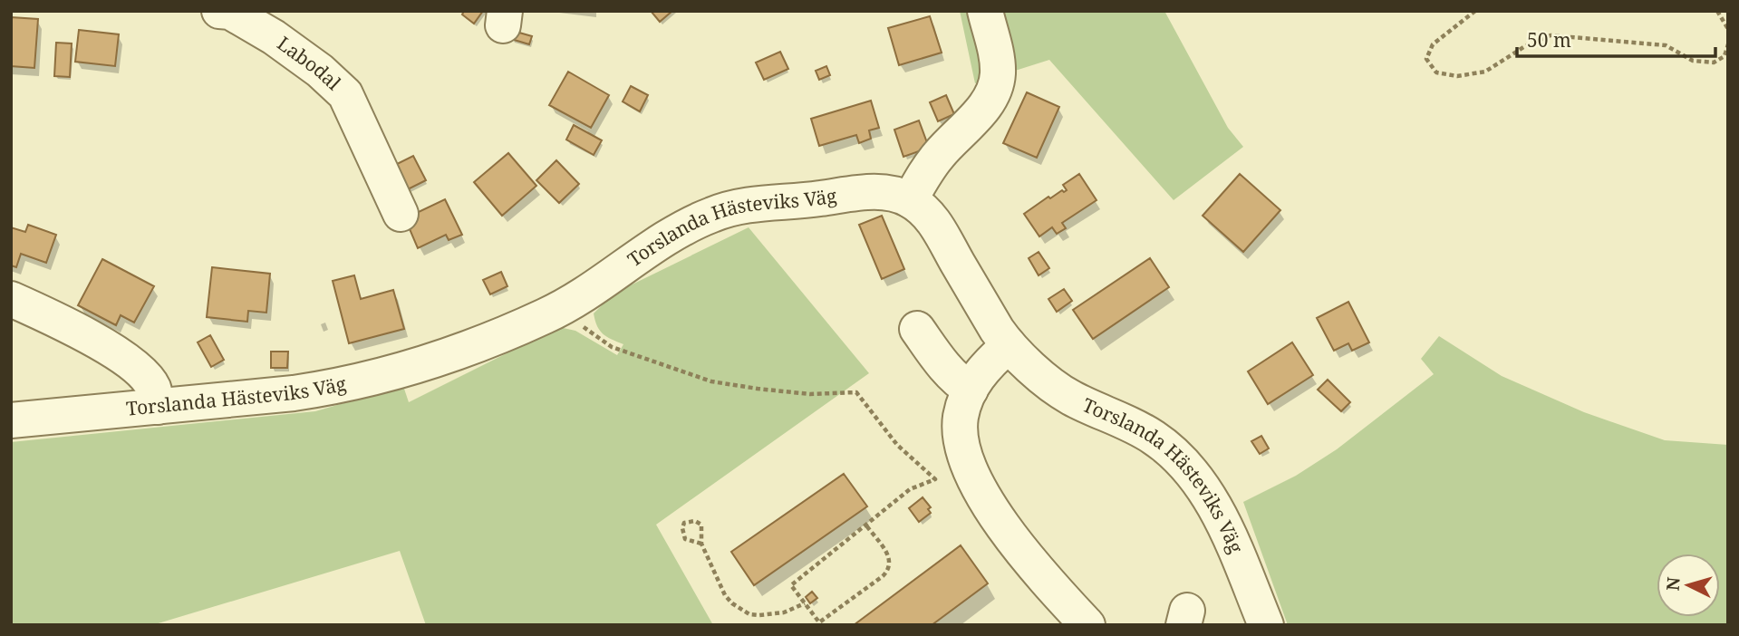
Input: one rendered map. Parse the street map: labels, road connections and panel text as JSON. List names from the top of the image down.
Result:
{
  "streets": {
    "street": ["Labodal", "Torslanda Hästeviks Väg"]
  },
  "scale_bar": "50 m",
  "north": "left"
}
